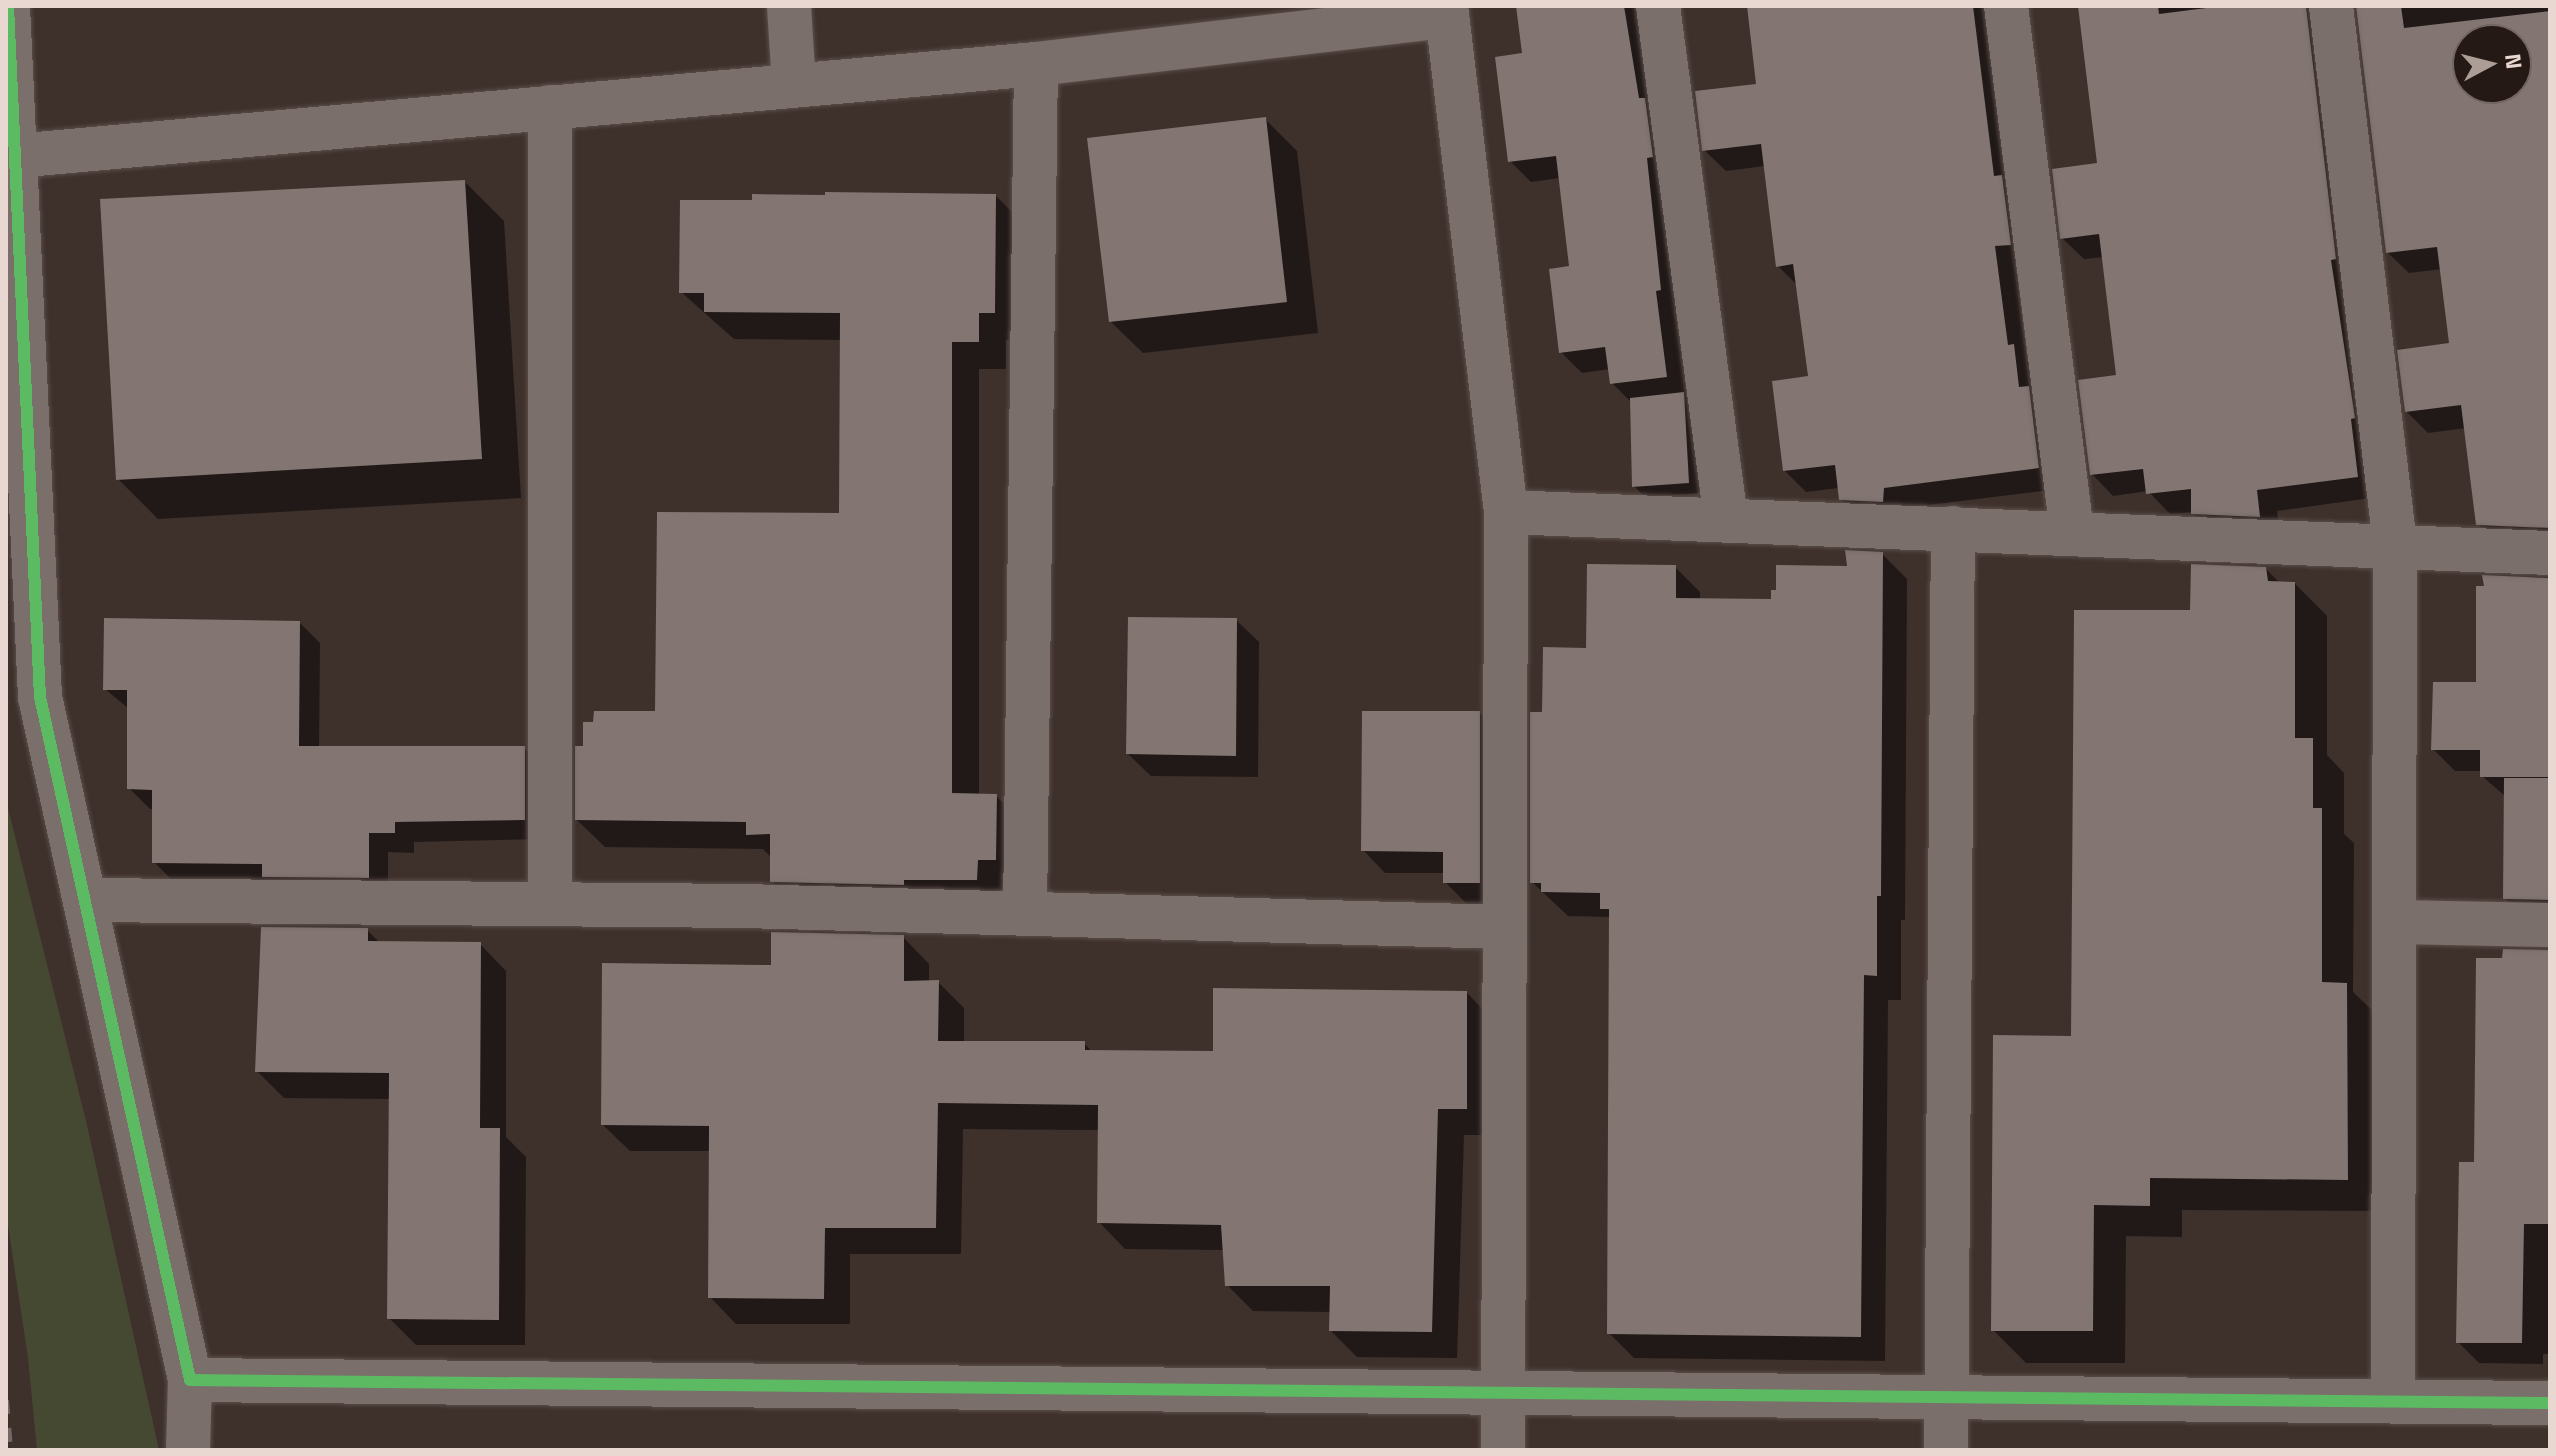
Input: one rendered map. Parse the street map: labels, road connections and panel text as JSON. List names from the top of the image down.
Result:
{
  "north": "right"
}
